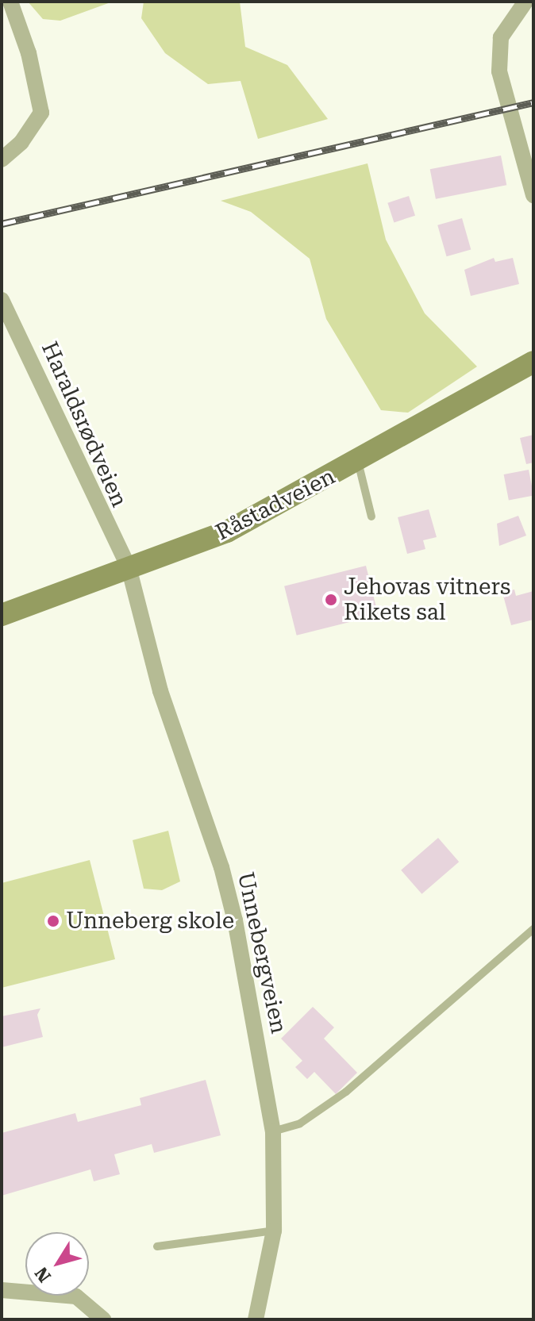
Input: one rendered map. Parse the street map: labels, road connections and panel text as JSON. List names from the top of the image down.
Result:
{
  "streets": {
    "main road": ["Råstadveien"],
    "street": ["Haraldsrødveien", "Unnebergveien"]
  },
  "crossings": [
    ["Haraldsrødveien", "Råstadveien"],
    ["Haraldsrødveien", "Unnebergveien"],
    ["Råstadveien", "Unnebergveien"]
  ],
  "places": ["Jehovas vitners Rikets sal", "Unneberg skole"],
  "north": "bottom left"
}
